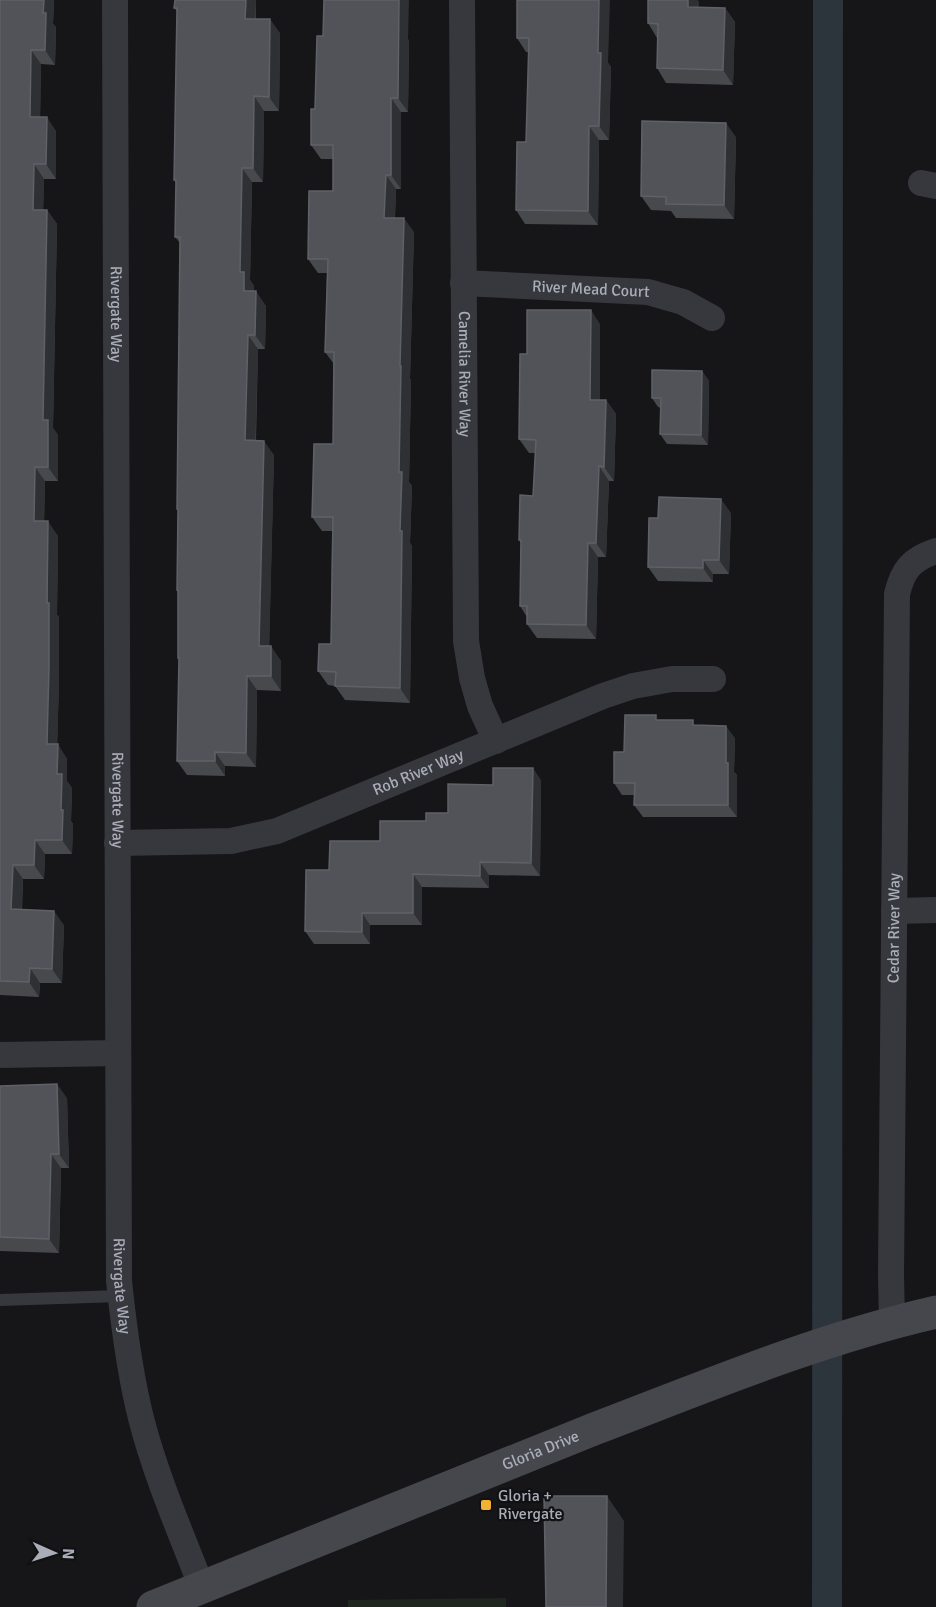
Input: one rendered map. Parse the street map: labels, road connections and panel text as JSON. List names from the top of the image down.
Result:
{
  "streets": {
    "street": [
      "River Mead Court",
      "Rivergate Way",
      "Camelia River Way",
      "Rob River Way",
      "Cedar River Way",
      "Gloria Drive"
    ]
  },
  "crossings": [
    ["River Mead Court", "Camelia River Way"],
    ["Rivergate Way", "Rob River Way"],
    ["Rivergate Way", "Gloria Drive"],
    ["Camelia River Way", "Rob River Way"],
    ["Cedar River Way", "Gloria Drive"]
  ],
  "places": {
    "transit": ["Gloria + Rivergate"]
  },
  "north": "right"
}
